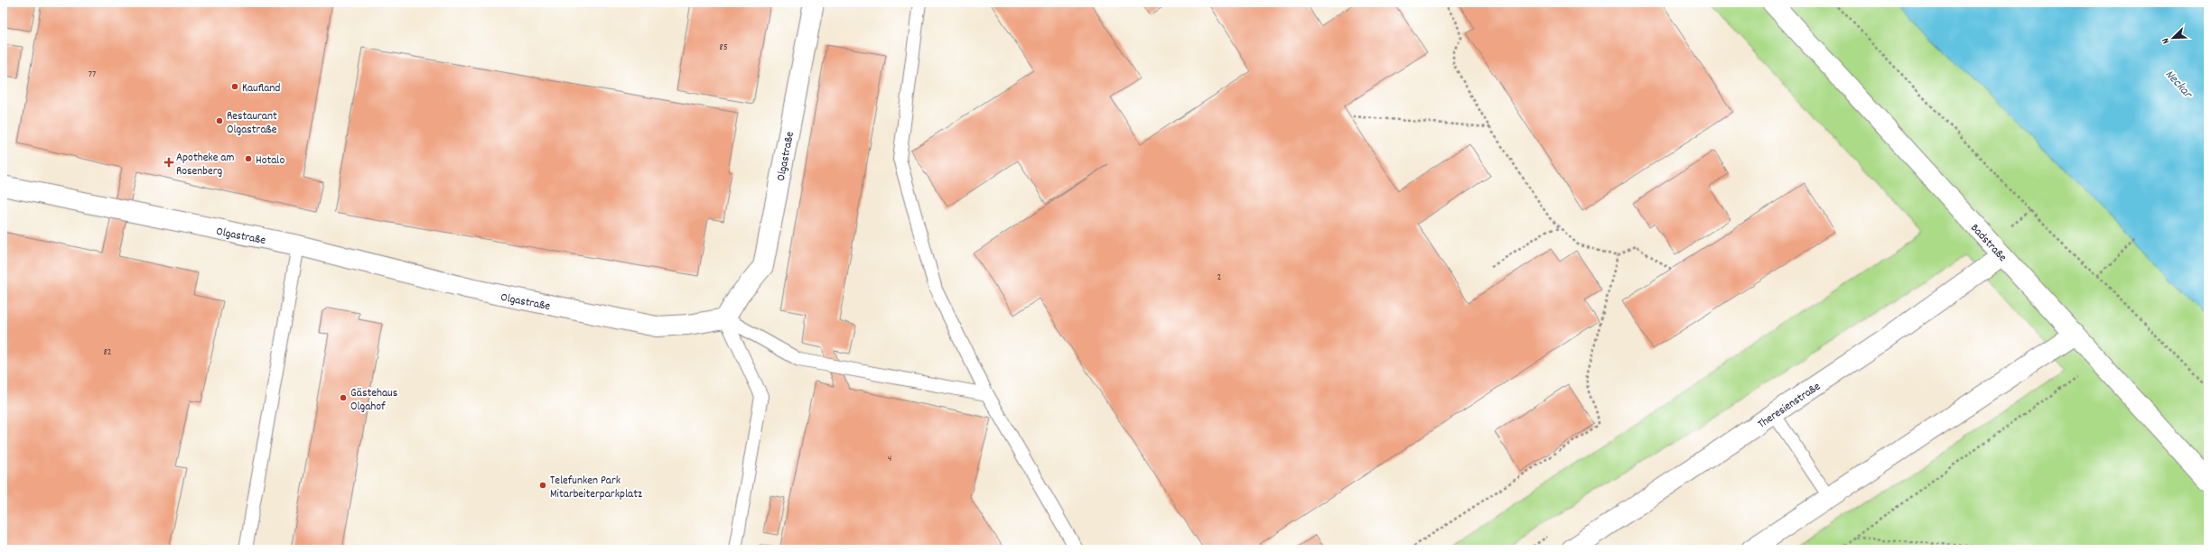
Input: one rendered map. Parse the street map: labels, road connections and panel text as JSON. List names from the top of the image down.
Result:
{
  "streets": {
    "street": ["Olgastraße", "Badstraße", "Theresienstraße"]
  },
  "crossings": [
    ["Badstraße", "Theresienstraße"]
  ],
  "water": ["Neckar"],
  "places": {
    "other": [
      "Kaufland",
      "Restaurant Olgastraße",
      "Hotalo",
      "Gästehaus Olgahof",
      "Telefunken Park Mitarbeiterparkplatz"
    ],
    "health": ["Apotheke am Rosenberg"]
  },
  "house_numbers": [
    "85",
    "77",
    "2",
    "82",
    "4"
  ],
  "north": "bottom left"
}
